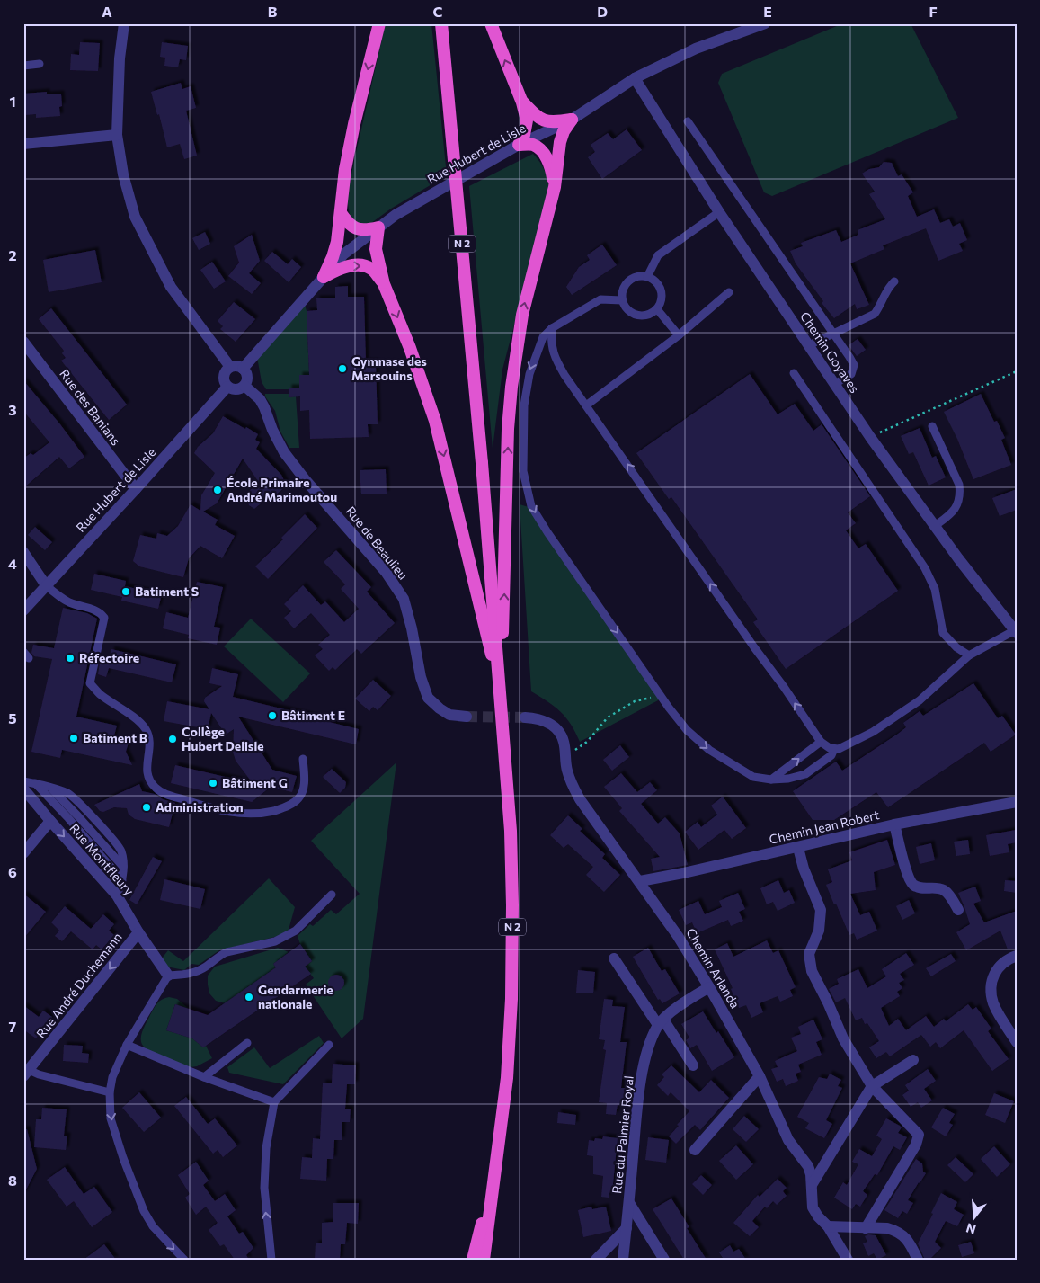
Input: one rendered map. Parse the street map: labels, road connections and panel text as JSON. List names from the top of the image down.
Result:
{
  "streets": {
    "highway": ["N 2"],
    "street": [
      "Rue Hubert de Lisle",
      "Chemin Goyaves",
      "Rue des Banians",
      "Rue de Beaulieu",
      "Chemin Jean Robert",
      "Rue Montfleury",
      "Chemin Arlanda",
      "Rue André Duchemann",
      "Rue du Palmier Royal"
    ]
  },
  "crossings": [
    ["Rue Hubert de Lisle", "Chemin Goyaves"],
    ["Rue Hubert de Lisle", "Rue des Banians"],
    ["Rue Hubert de Lisle", "Rue de Beaulieu"],
    ["Chemin Jean Robert", "Chemin Arlanda"],
    ["Rue Montfleury", "Rue André Duchemann"],
    ["Chemin Arlanda", "Rue du Palmier Royal"]
  ],
  "one_way": ["Rue Montfleury", "Rue André Duchemann"],
  "places": [
    "Gymnase des Marsouins",
    "École Primaire André Marimoutou",
    "Batiment S",
    "Réfectoire",
    "Bâtiment E",
    "Batiment B",
    "Collège Hubert Delisle",
    "Bâtiment G",
    "Administration",
    "Gendarmerie nationale"
  ],
  "north": "bottom",
  "grid": {
    "columns": [
      "A",
      "B",
      "C",
      "D",
      "E",
      "F"
    ],
    "rows": [
      "1",
      "2",
      "3",
      "4",
      "5",
      "6",
      "7",
      "8"
    ]
  }
}
